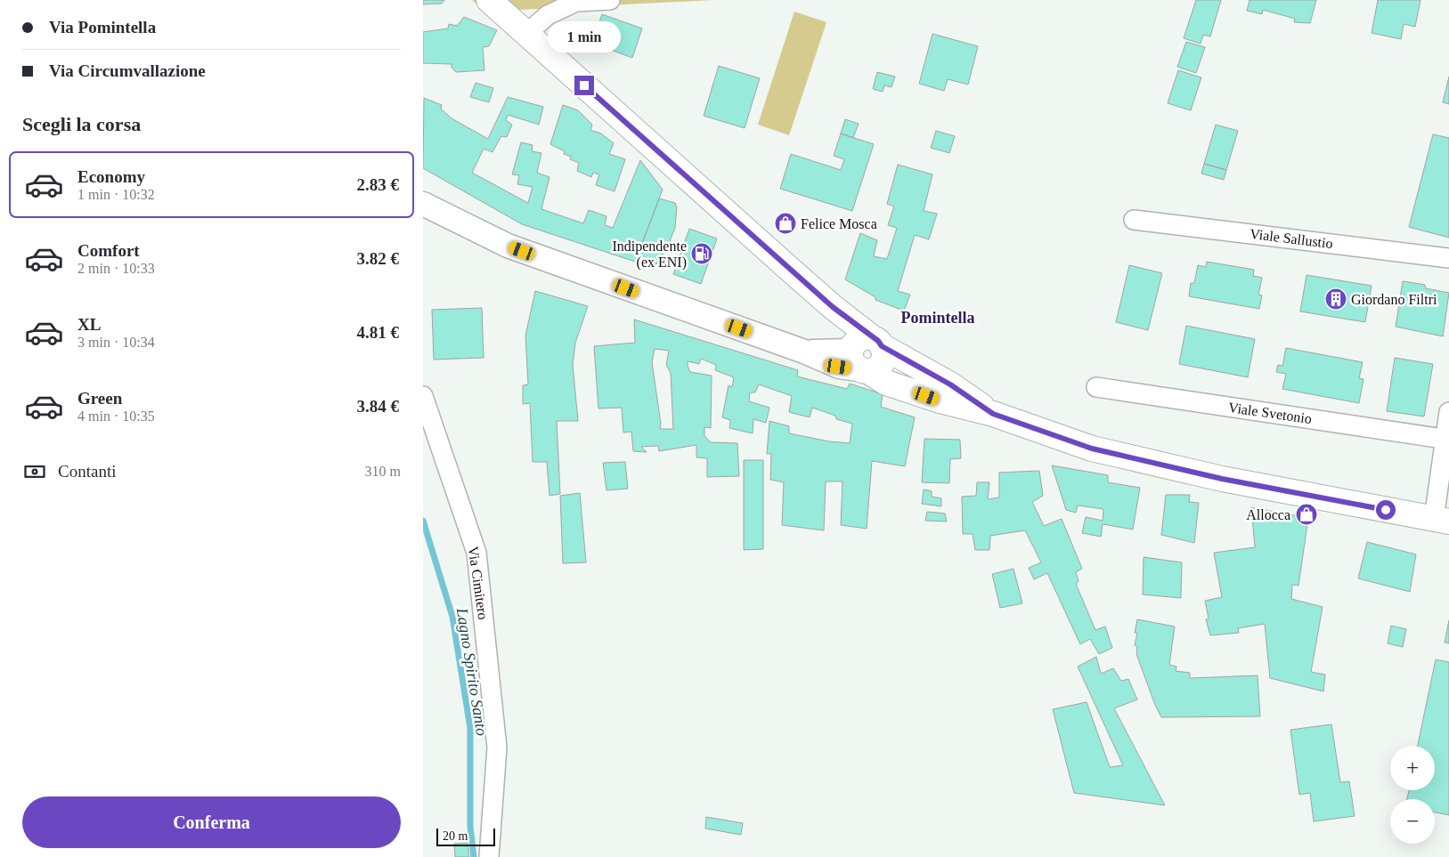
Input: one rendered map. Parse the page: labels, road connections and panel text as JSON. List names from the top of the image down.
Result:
{
  "streets": {
    "street": ["Viale Sallustio", "Viale Svetonio", "Via Cimitero"]
  },
  "districts": ["Pomintella"],
  "water": ["Lagno Spirito Santo"],
  "places": {
    "shop": ["Felice Mosca", "Allocca"],
    "fuel station": ["Indipendente (ex ENI)"],
    "building": ["Giordano Filtri"]
  },
  "scale_bar": "20 m",
  "page": {
    "banner": ["Via Pomintella", "Via Circumvallazione"],
    "bubble": "1 min",
    "heading": "Scegli la corsa",
    "list": [
      {
        "name": "Economy",
        "note": "1 min · 10:32",
        "value": "2.83 €"
      },
      {
        "name": "Comfort",
        "note": "2 min · 10:33",
        "value": "3.82 €"
      },
      {
        "name": "XL",
        "note": "3 min · 10:34",
        "value": "4.81 €"
      },
      {
        "name": "Green",
        "note": "4 min · 10:35",
        "value": "3.84 €"
      }
    ],
    "pay": ["Contanti", "310 m"],
    "map_buttons": ["+", "−"],
    "buttons": "Conferma",
    "scale": "20 m"
  }
}
